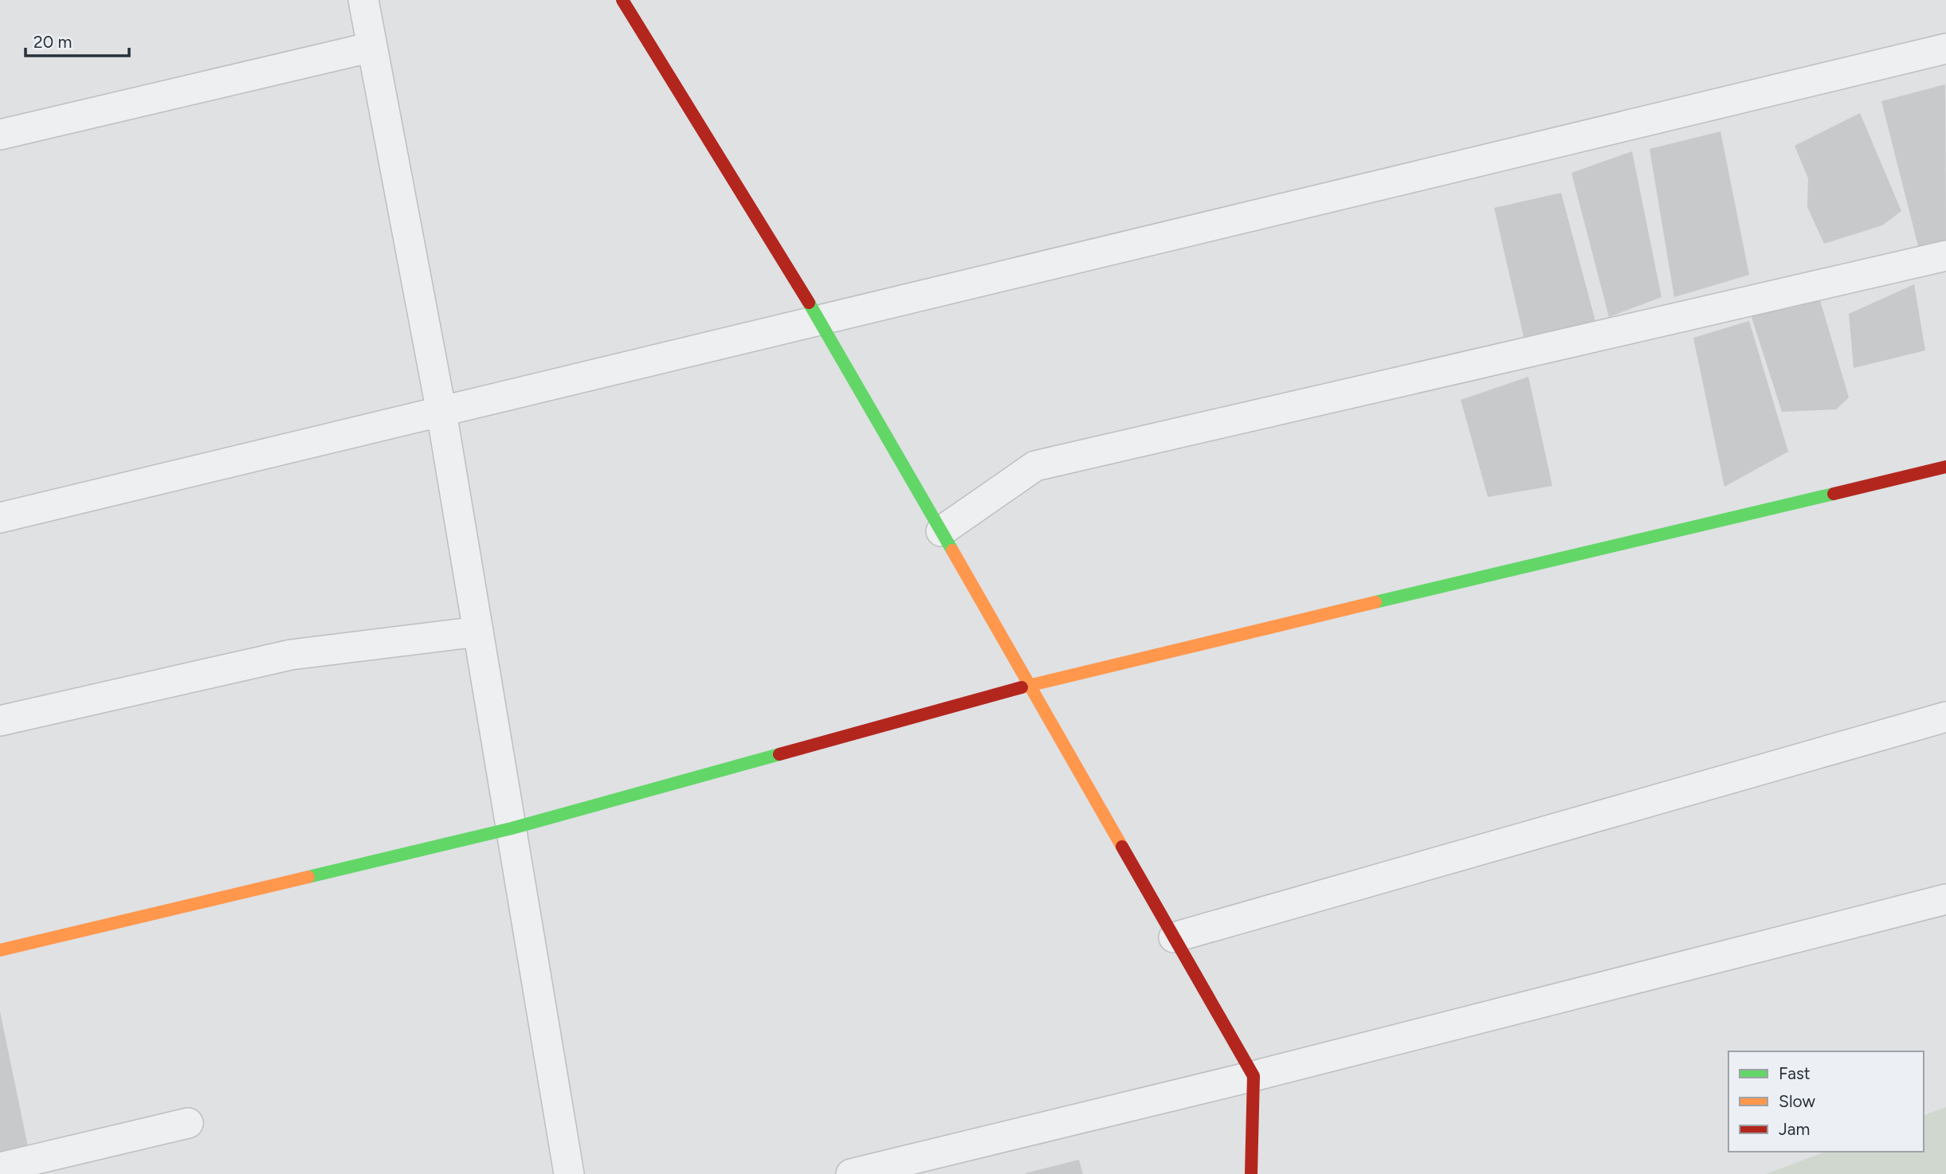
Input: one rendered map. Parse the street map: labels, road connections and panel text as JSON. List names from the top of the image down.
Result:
{
  "legend": ["Fast", "Slow", "Jam"],
  "scale_bar": "20 m"
}
